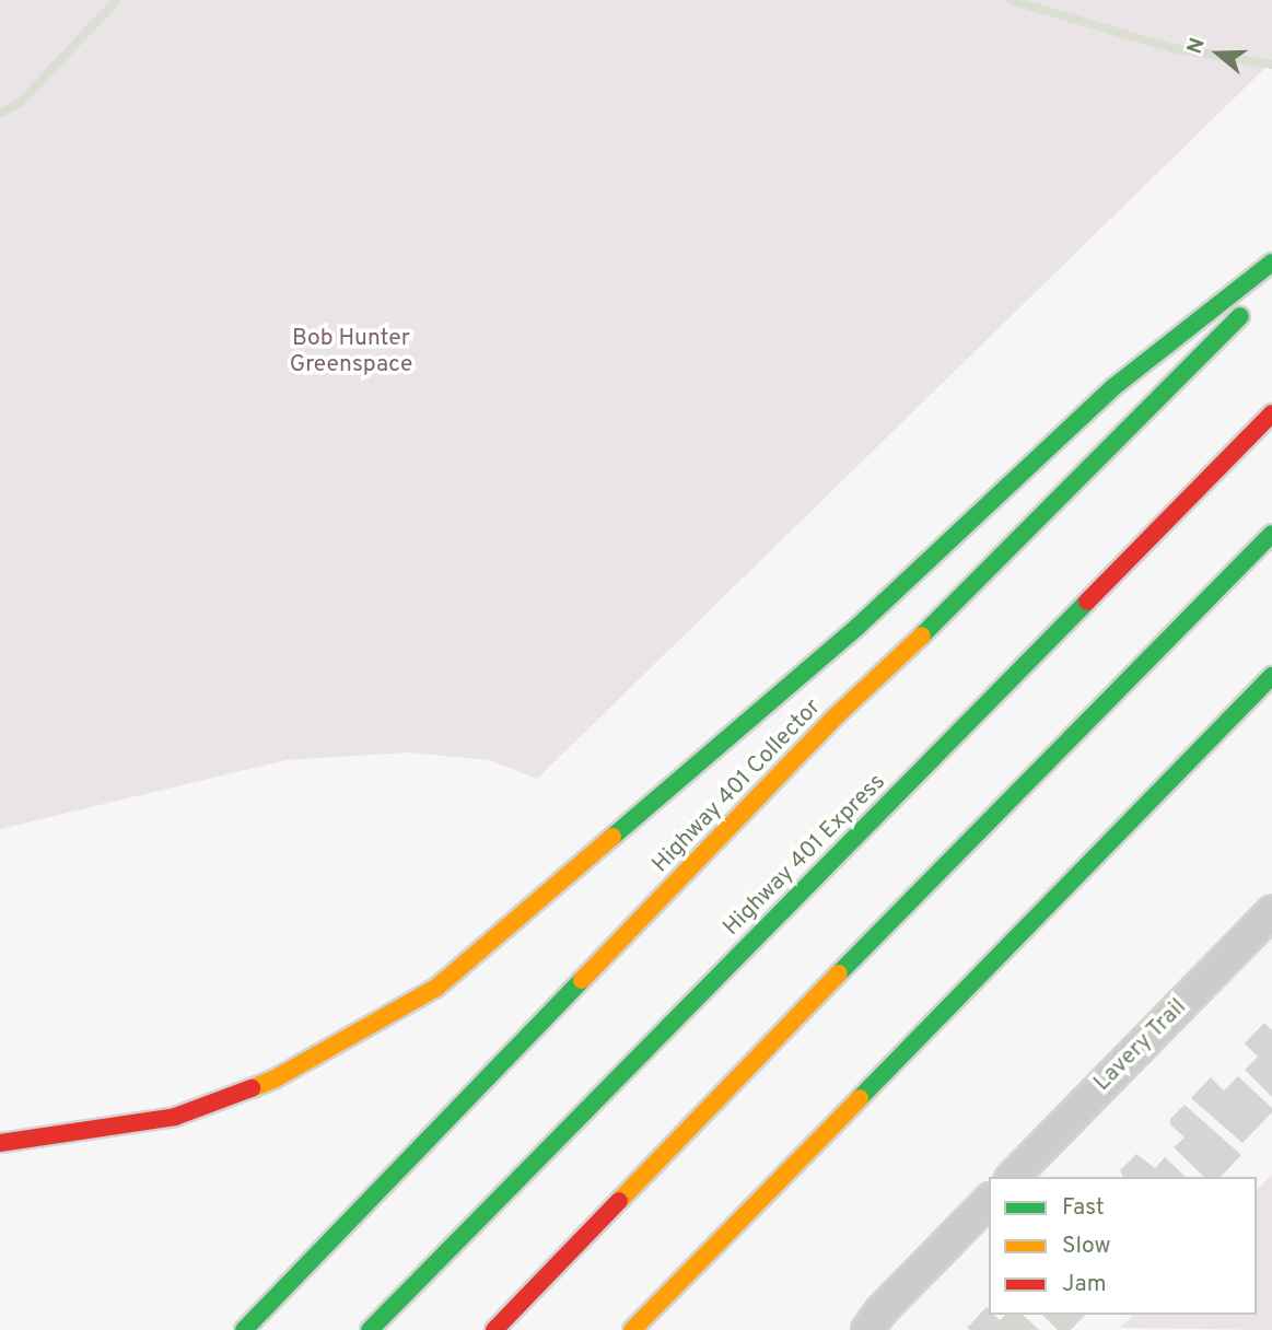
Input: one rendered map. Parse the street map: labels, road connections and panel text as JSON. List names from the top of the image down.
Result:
{
  "streets": {
    "highway": ["Highway 401 Collector", "Highway 401 Express"],
    "street": ["Lavery Trail"]
  },
  "parks": ["Bob Hunter Greenspace"],
  "legend": ["Fast", "Slow", "Jam"],
  "north": "left"
}
